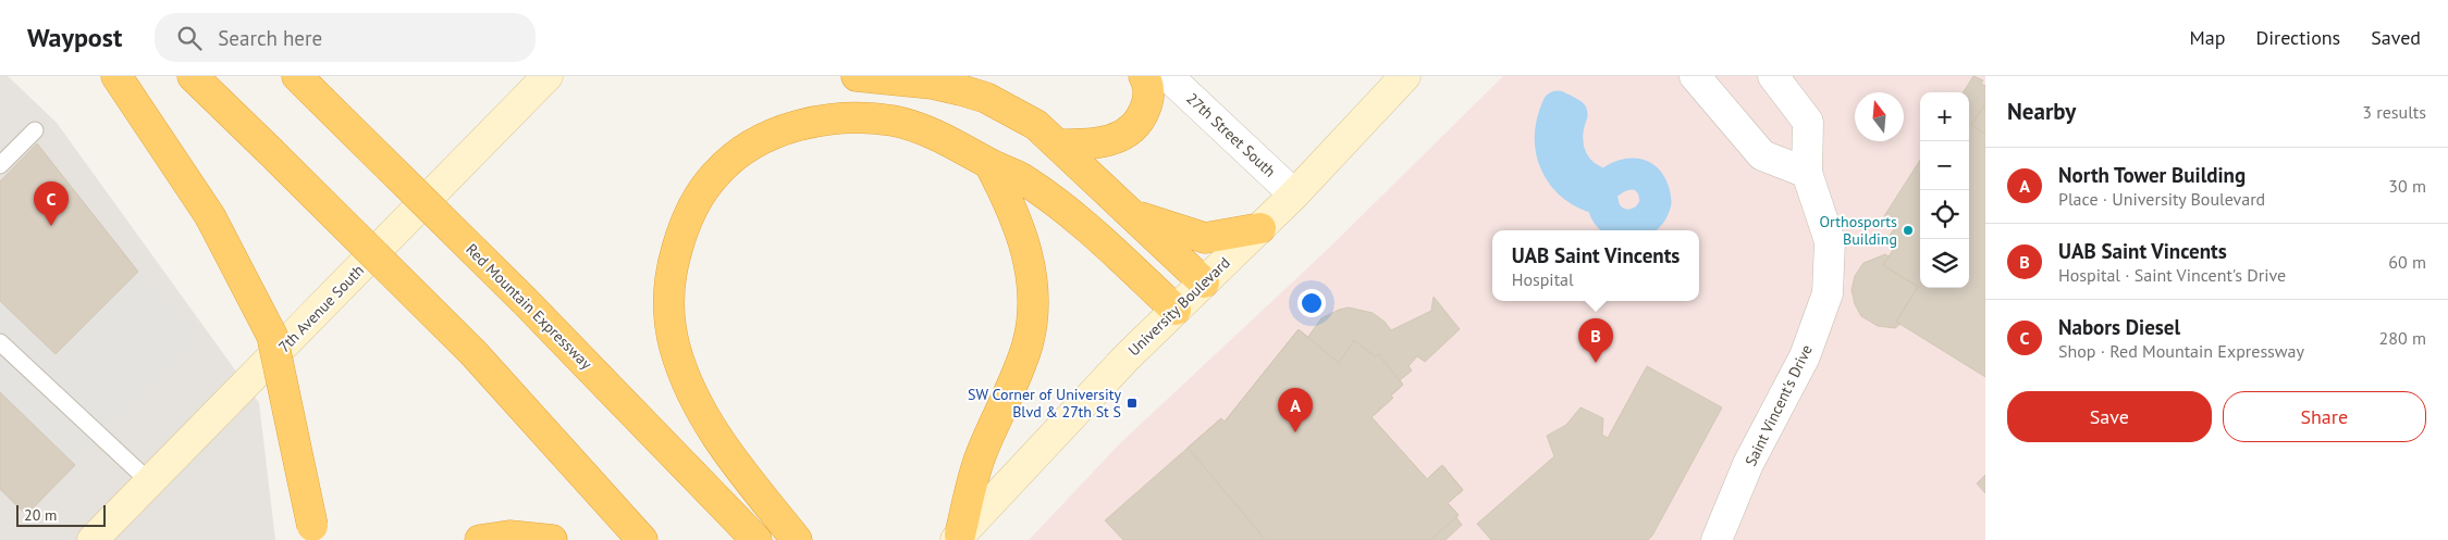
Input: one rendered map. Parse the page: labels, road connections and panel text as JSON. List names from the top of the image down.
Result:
{
  "streets": {
    "highway": ["Red Mountain Expressway"],
    "street": [
      "27th Street South",
      "University Boulevard",
      "7th Avenue South",
      "Saint Vincent's Drive"
    ]
  },
  "crossings": [
    ["27th Street South", "University Boulevard"]
  ],
  "places": {
    "other": ["Orthosports Building"],
    "transit": ["SW Corner of University Blvd & 27th St S"]
  },
  "scale_bar": "20 m",
  "north": "top",
  "page": {
    "header": "Waypost",
    "search": "Search here",
    "nav": ["Map", "Directions", "Saved"],
    "heading": ["Nearby", "3 results"],
    "map_buttons": ["+", "−"],
    "list": [
      {
        "mark": "A",
        "name": "North Tower Building",
        "note": "Place · University Boulevard",
        "value": "30 m"
      },
      {
        "mark": "B",
        "name": "UAB Saint Vincents",
        "note": "Hospital · Saint Vincent's Drive",
        "value": "60 m"
      },
      {
        "mark": "C",
        "name": "Nabors Diesel",
        "note": "Shop · Red Mountain Expressway",
        "value": "280 m"
      }
    ],
    "pins": ["C", "B", "A"],
    "popup": ["UAB Saint Vincents", "Hospital"],
    "buttons": ["Save", "Share"],
    "scale": "20 m"
  }
}
